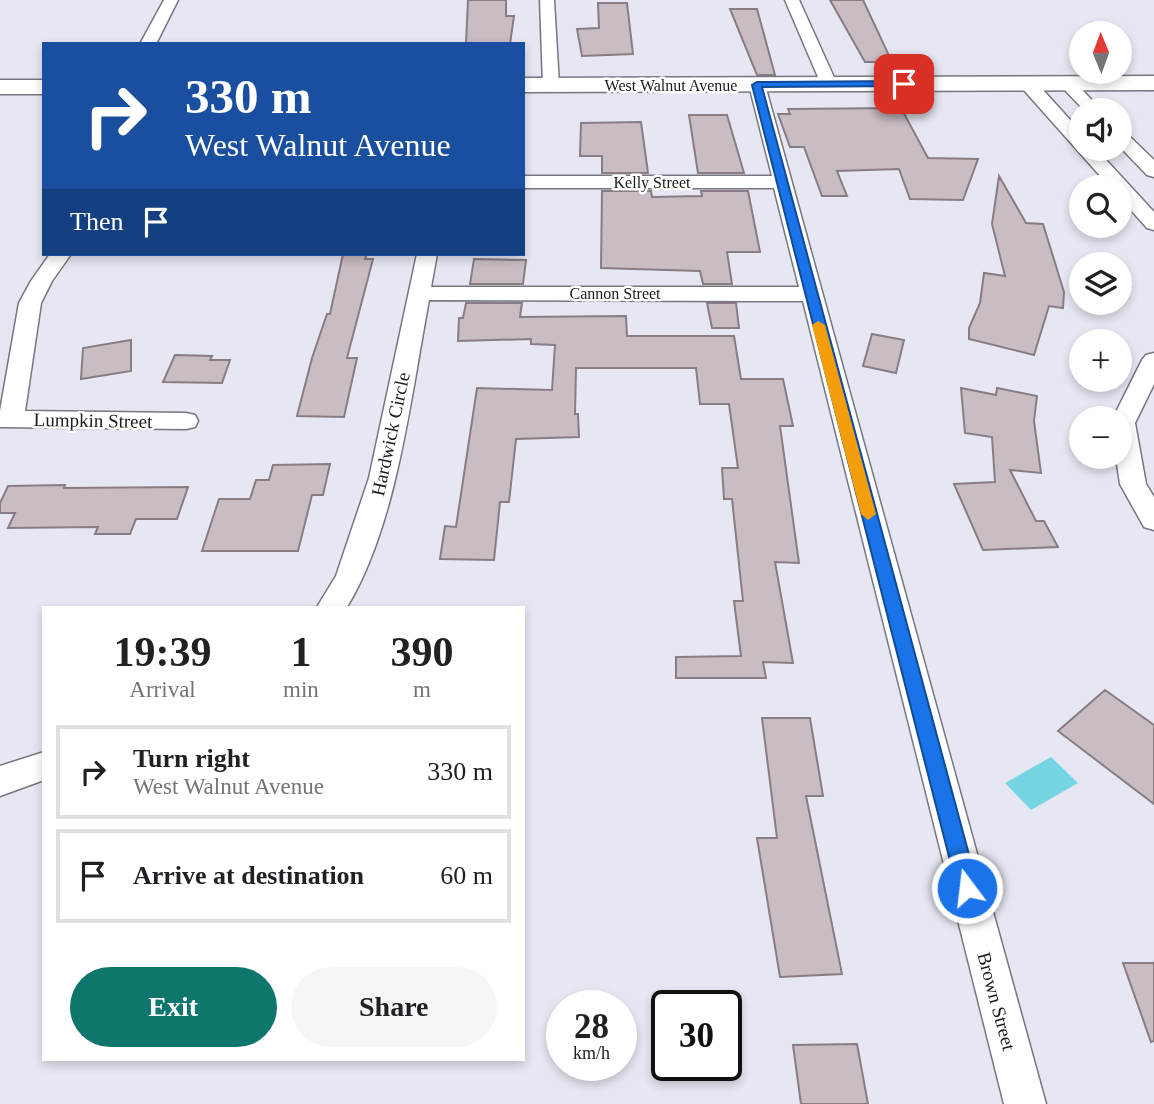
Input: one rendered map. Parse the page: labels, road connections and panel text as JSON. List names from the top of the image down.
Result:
{
  "streets": {
    "main road": ["West Walnut Avenue"],
    "street": [
      "Kelly Street",
      "Cannon Street",
      "Lumpkin Street",
      "Hardwick Circle",
      "Brown Street"
    ]
  },
  "crossings": [
    ["West Walnut Avenue", "Brown Street"],
    ["Kelly Street", "Brown Street"],
    ["Cannon Street", "Hardwick Circle"],
    ["Cannon Street", "Brown Street"]
  ],
  "north": "top",
  "page": {
    "map_buttons": ["+", "−"],
    "turn": ["330 m", "West Walnut Avenue"],
    "then": "Then",
    "eta": [
      "19:39",
      "Arrival",
      "1",
      "min",
      "390",
      "m"
    ],
    "list": [
      {
        "name": "Turn right",
        "note": "West Walnut Avenue",
        "value": "330 m"
      },
      {
        "name": "Arrive at destination",
        "value": "60 m"
      }
    ],
    "buttons": ["Exit", "Share"],
    "speed": "28 km/h",
    "limit": "30"
  }
}
